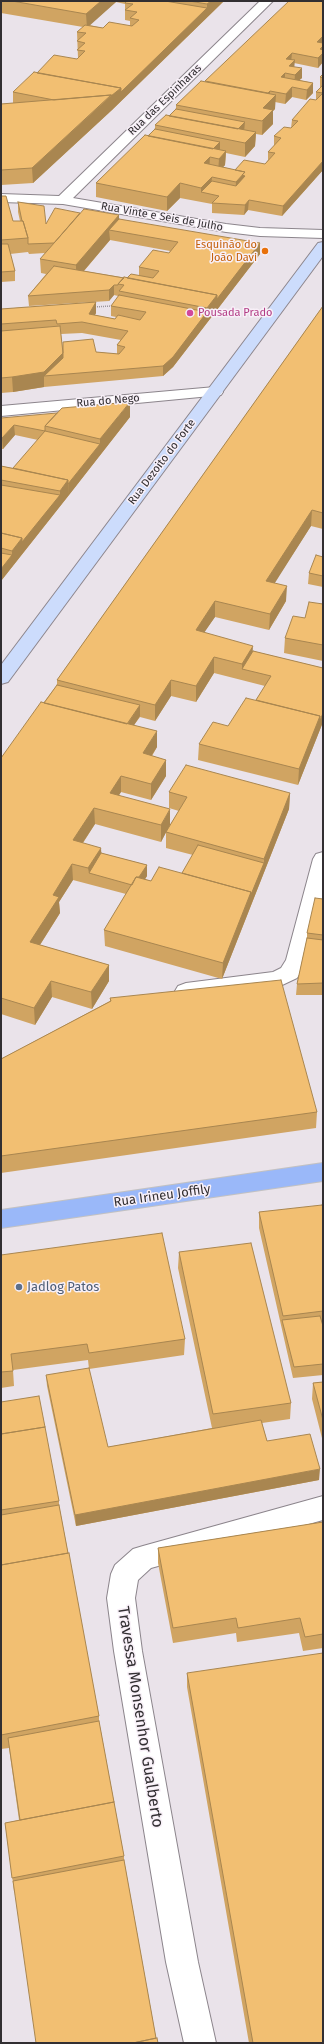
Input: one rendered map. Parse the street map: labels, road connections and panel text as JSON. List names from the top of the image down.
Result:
{
  "streets": {
    "main road": ["Rua Dezoito do Forte", "Rua Irineu Joffily"],
    "street": [
      "Rua das Espinharas",
      "Rua Vinte e Seis de Julho",
      "Rua do Nego",
      "Travessa Monsenhor Gualberto"
    ]
  },
  "crossings": [
    ["Rua das Espinharas", "Rua Vinte e Seis de Julho"],
    ["Rua do Nego", "Rua Dezoito do Forte"]
  ],
  "places": ["Esquinão do João Davi", "Pousada Prado", "Jadlog Patos"]
}
